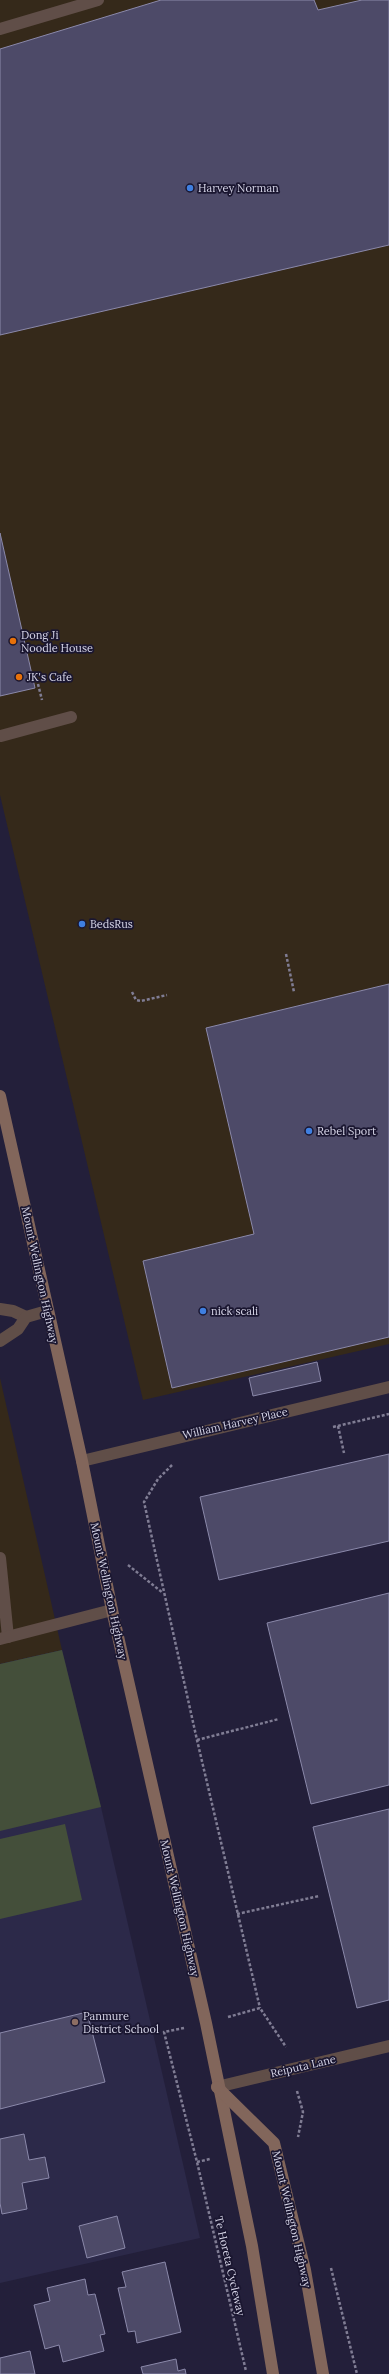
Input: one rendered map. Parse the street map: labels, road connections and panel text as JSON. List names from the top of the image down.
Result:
{
  "streets": {
    "main road": ["Mount Wellington Highway"],
    "street": ["William Harvey Place", "Reiputa Lane"],
    "path": ["Te Horeta Cycleway"]
  },
  "crossings": [
    ["Mount Wellington Highway", "William Harvey Place"],
    ["Mount Wellington Highway", "Reiputa Lane"]
  ],
  "places": [
    "Harvey Norman",
    "Dong Ji Noodle House",
    "JK's Cafe",
    "BedsRus",
    "Rebel Sport",
    "nick scali",
    "Panmure District School"
  ]
}
